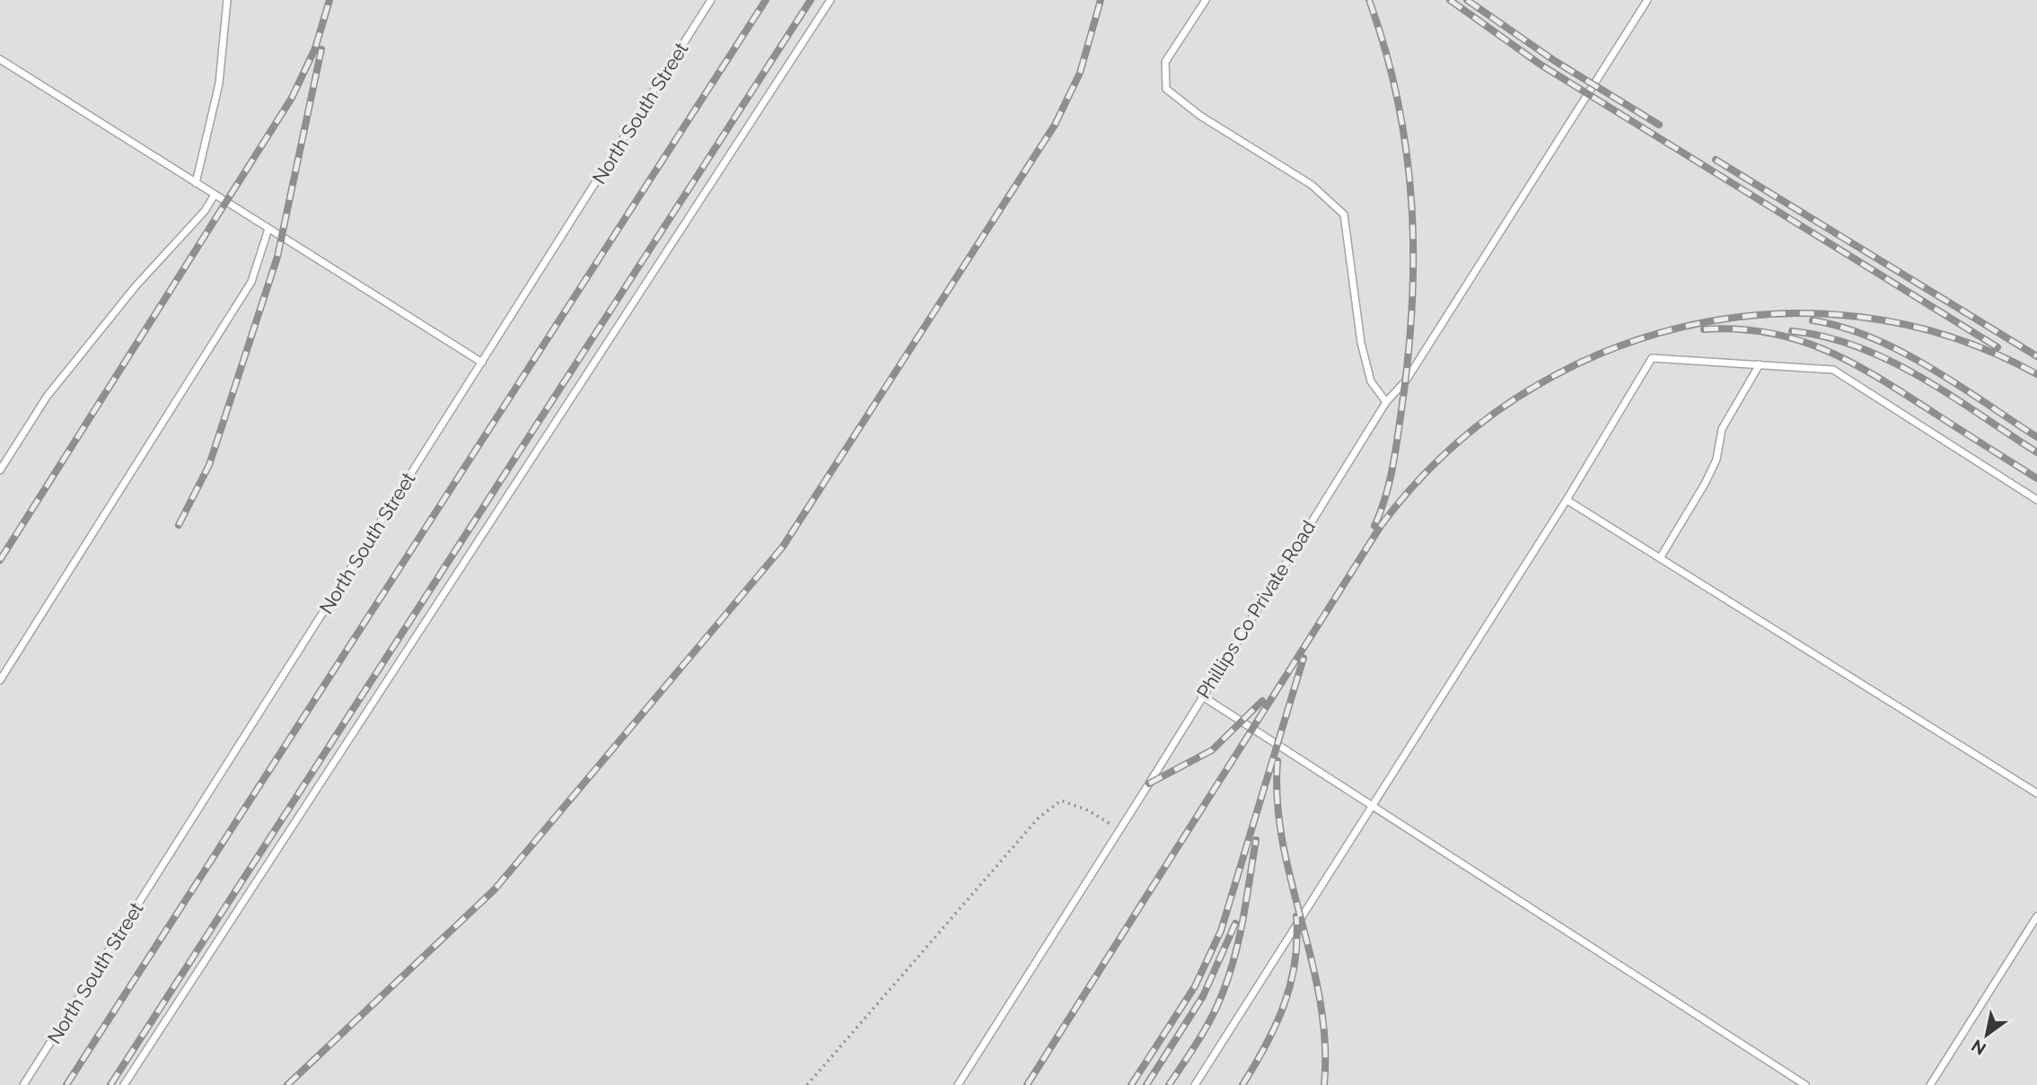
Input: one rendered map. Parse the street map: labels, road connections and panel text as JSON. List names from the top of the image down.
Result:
{
  "streets": {
    "lane": ["North South Street", "Phillips Co Private Road"]
  },
  "north": "bottom left"
}
